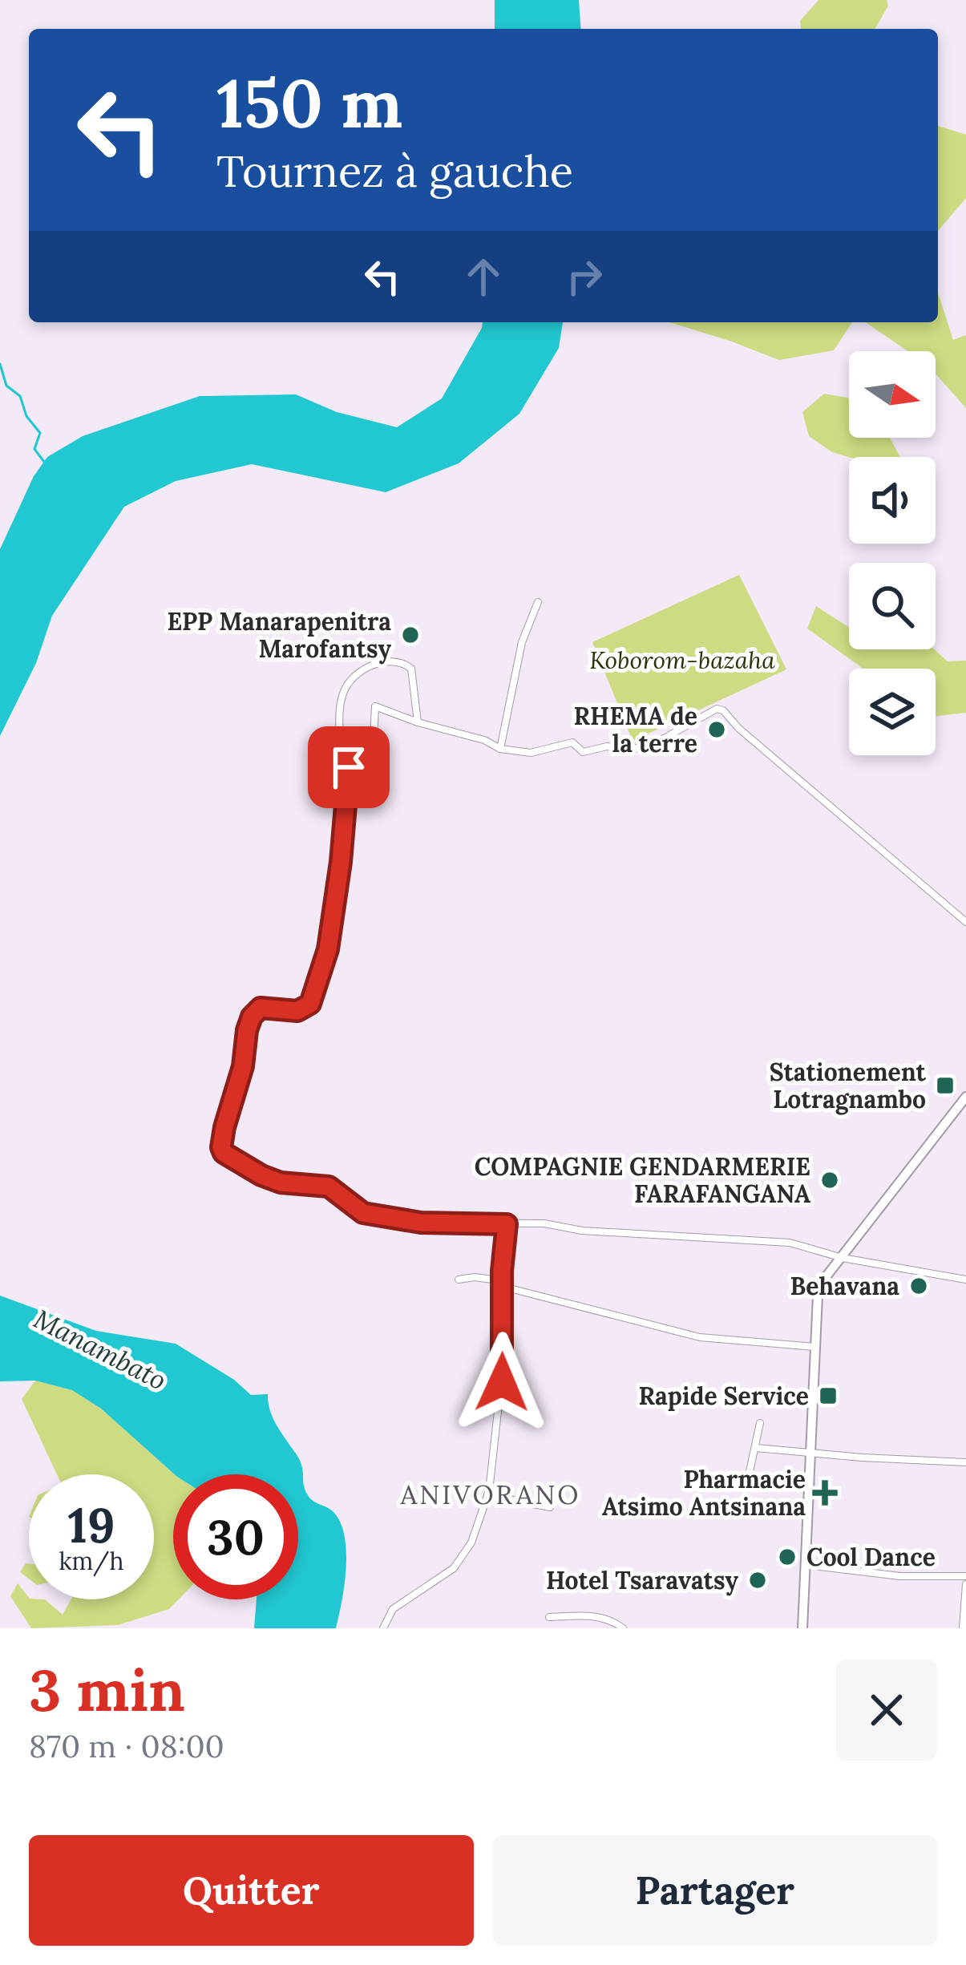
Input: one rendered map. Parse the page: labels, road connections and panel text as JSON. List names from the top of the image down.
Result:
{
  "districts": ["ANIVORANO"],
  "water": ["Manambato"],
  "parks": ["Koborom-bazaha"],
  "places": {
    "other": [
      "EPP Manarapenitra Marofantsy",
      "RHEMA de la terre",
      "COMPAGNIE GENDARMERIE FARAFANGANA",
      "Behavana",
      "Cool Dance",
      "Hotel Tsaravatsy"
    ],
    "transit": ["Stationement Lotragnambo", "Rapide Service"],
    "health": ["Pharmacie Atsimo Antsinana"]
  },
  "north": "right",
  "page": {
    "turn": ["150 m", "Tournez à gauche"],
    "speed": "19 km/h",
    "limit": "30",
    "heading": ["3 min", "870 m · 08:00"],
    "buttons": ["Quitter", "Partager"]
  }
}
